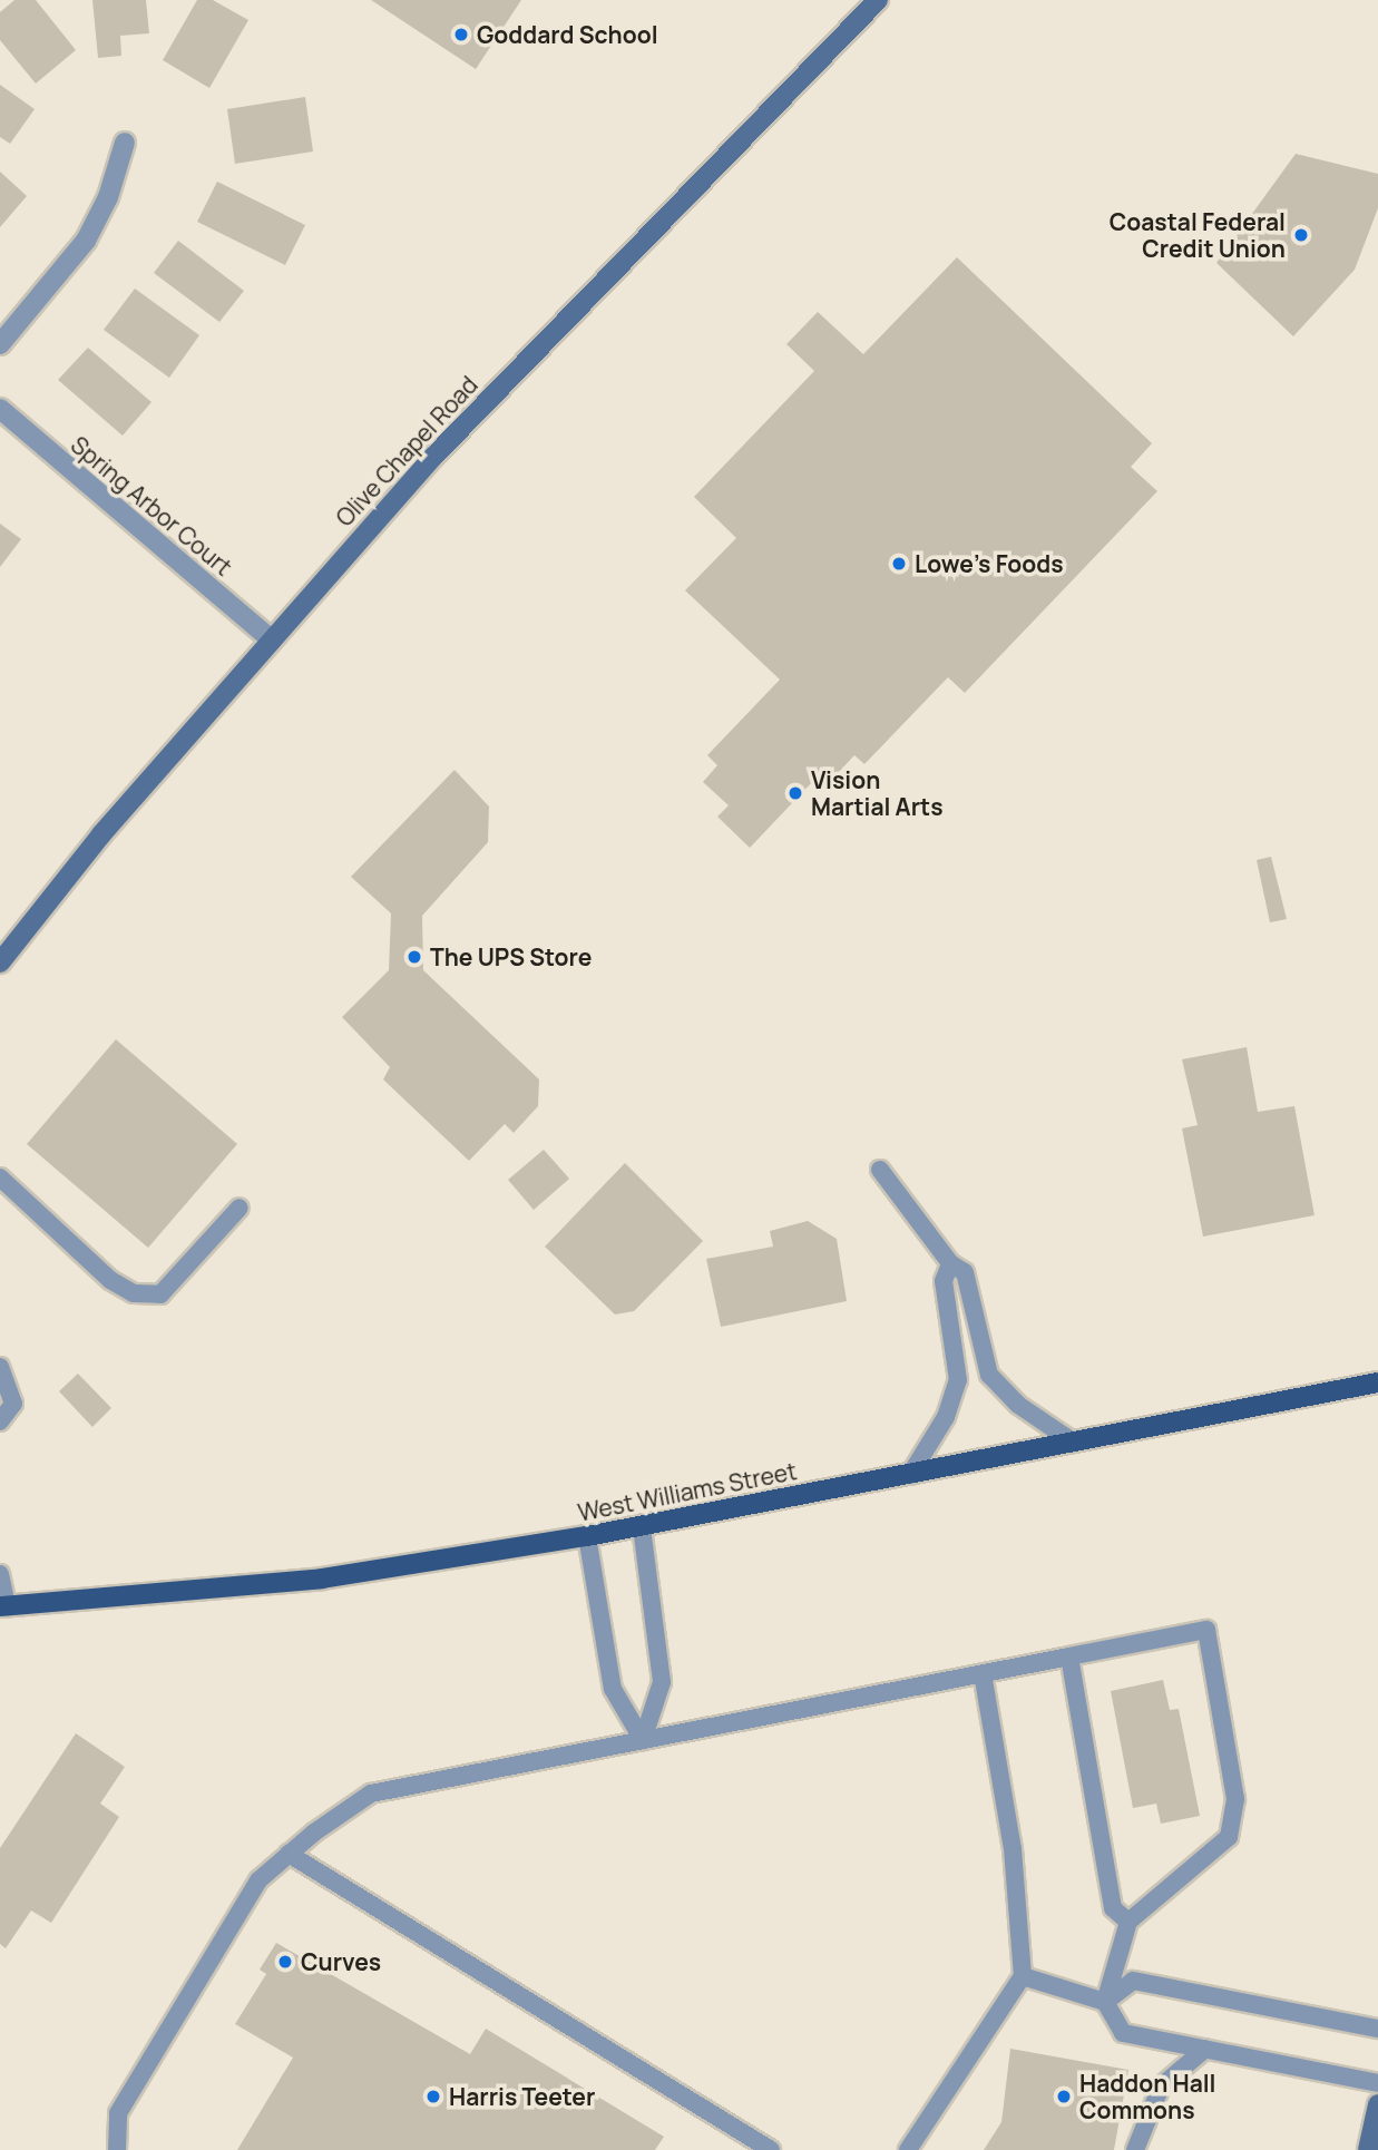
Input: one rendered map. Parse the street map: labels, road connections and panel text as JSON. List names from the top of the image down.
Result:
{
  "streets": {
    "main road": ["Olive Chapel Road", "West Williams Street"],
    "street": ["Spring Arbor Court"]
  },
  "crossings": [
    ["Olive Chapel Road", "Spring Arbor Court"]
  ],
  "places": [
    "Goddard School",
    "Coastal Federal Credit Union",
    "Lowe's Foods",
    "Vision Martial Arts",
    "The UPS Store",
    "Curves",
    "Harris Teeter",
    "Haddon Hall Commons"
  ]
}
